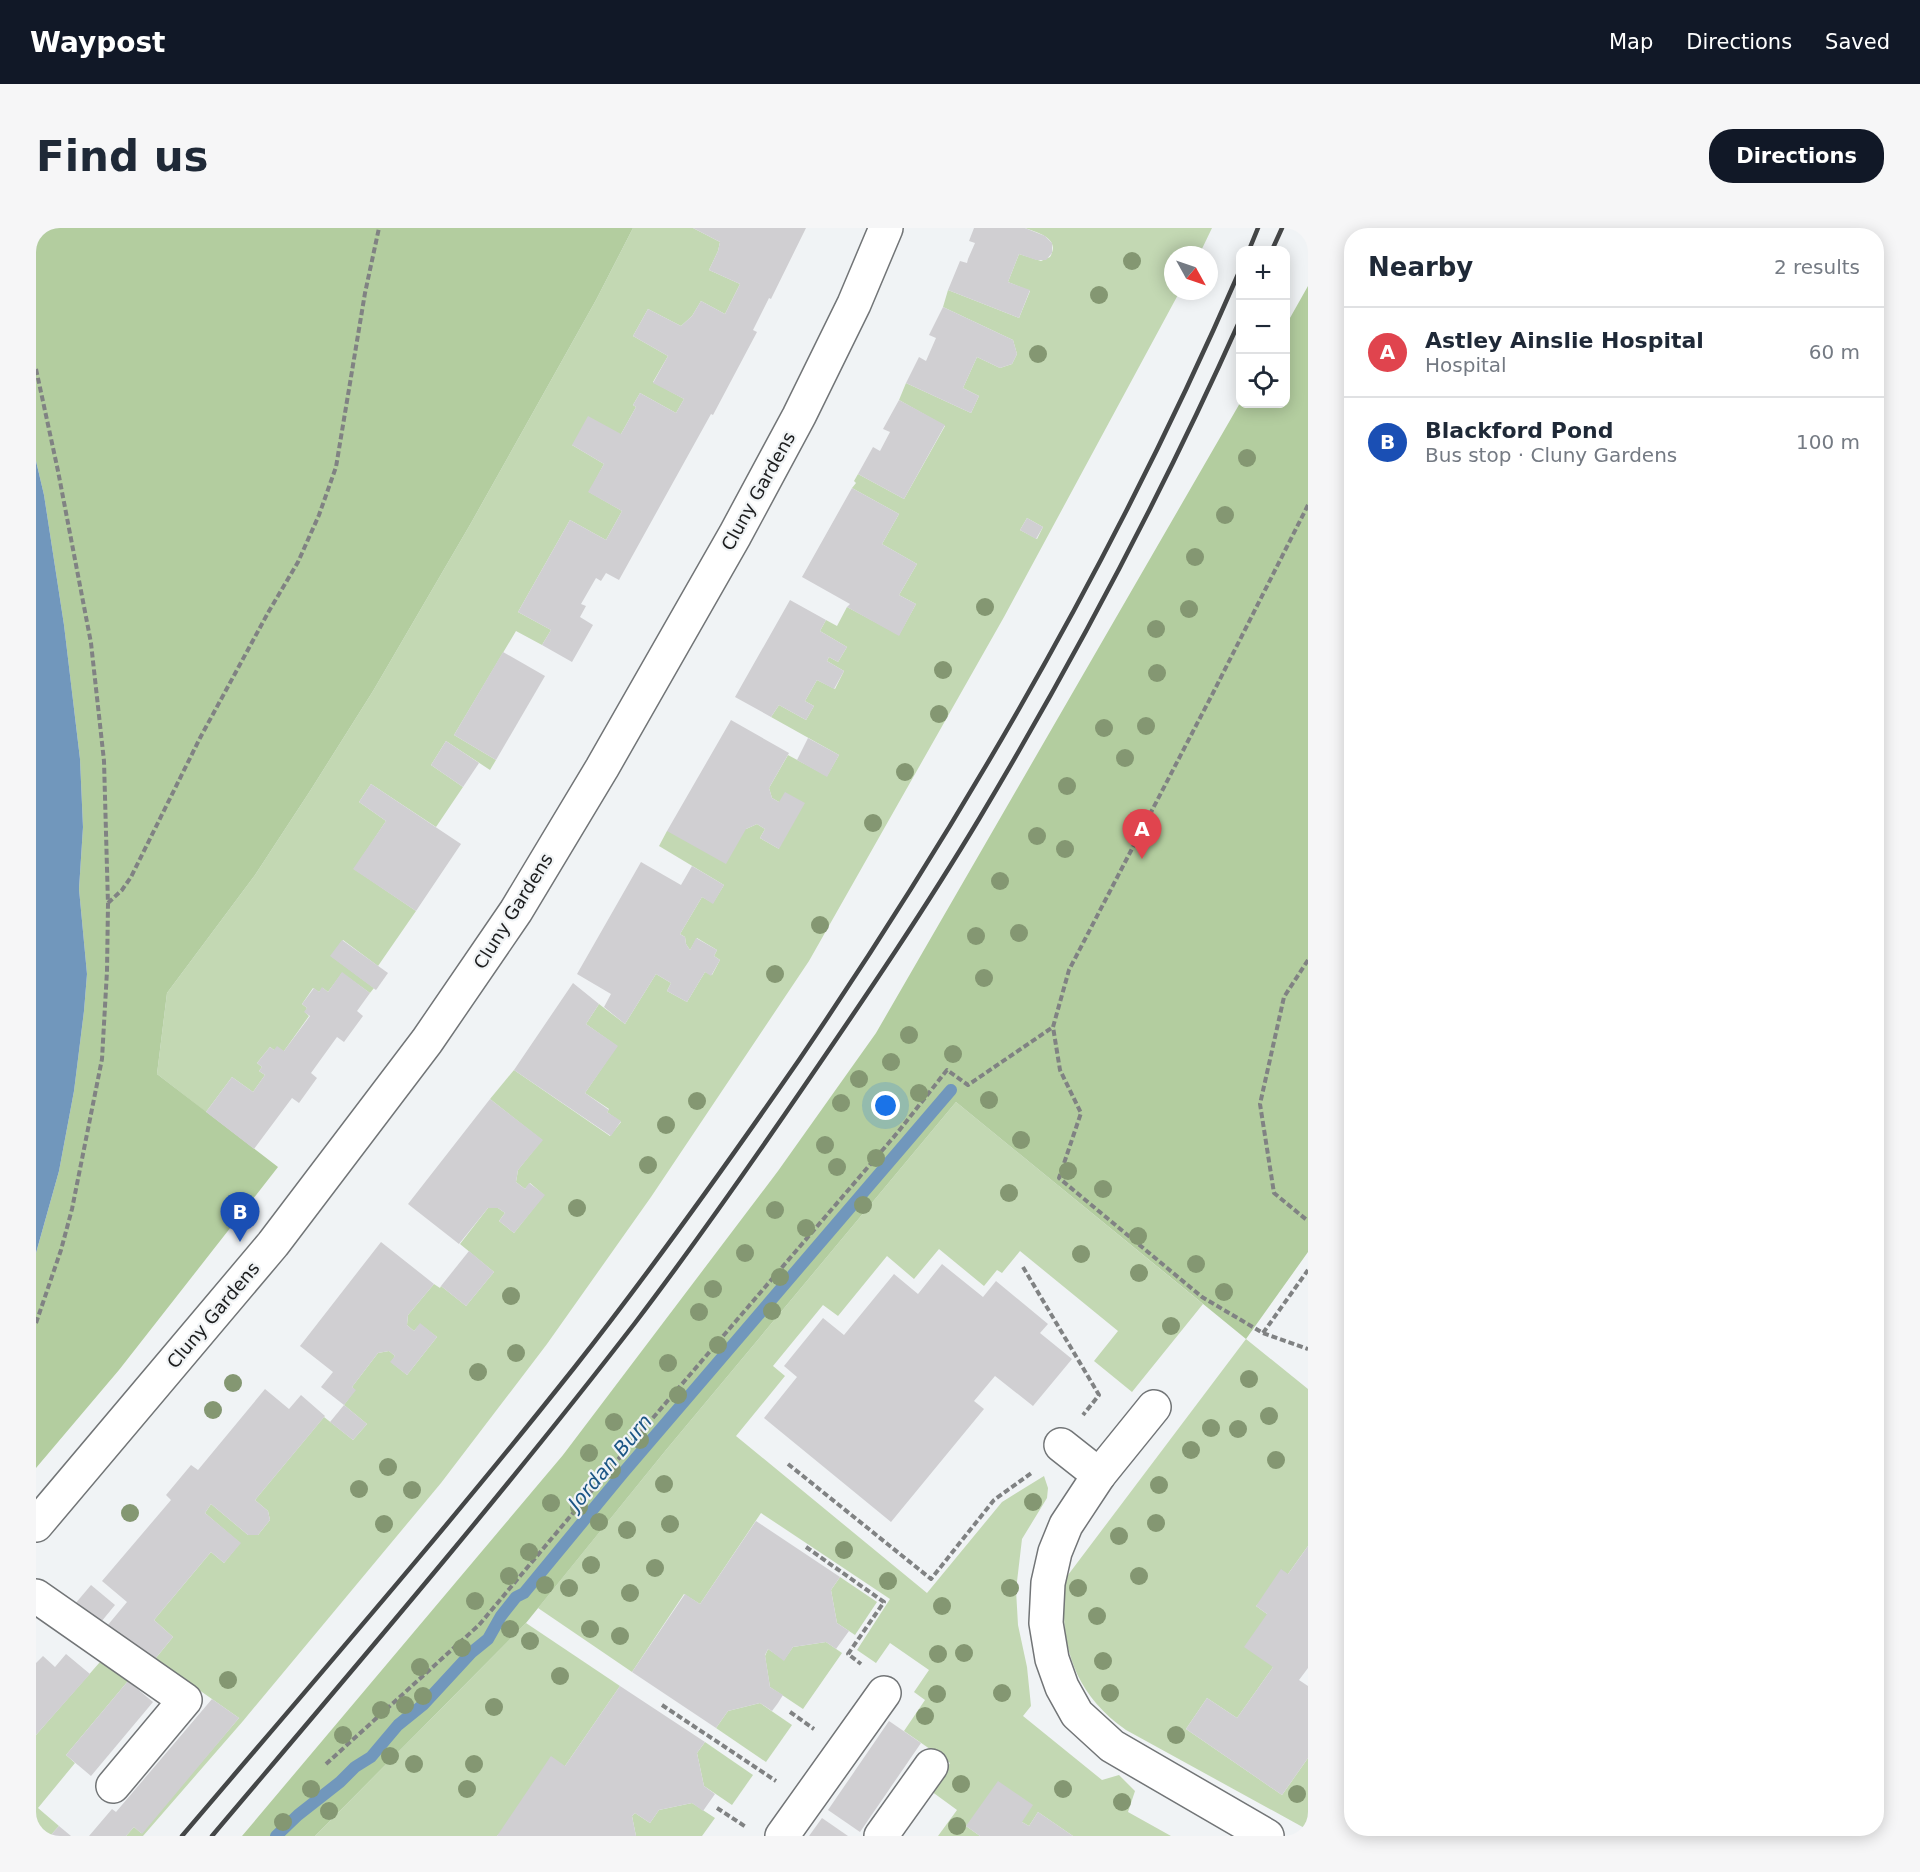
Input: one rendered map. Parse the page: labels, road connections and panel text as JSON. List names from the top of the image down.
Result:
{
  "streets": {
    "street": ["Cluny Gardens"]
  },
  "water": ["Jordan Burn"],
  "north": "bottom right",
  "page": {
    "header": "Waypost",
    "nav": ["Map", "Directions", "Saved"],
    "buttons": "Directions",
    "title": "Find us",
    "heading": ["Nearby", "2 results"],
    "map_buttons": ["+", "−"],
    "list": [
      {
        "mark": "A",
        "name": "Astley Ainslie Hospital",
        "note": "Hospital",
        "value": "60 m"
      },
      {
        "mark": "B",
        "name": "Blackford Pond",
        "note": "Bus stop · Cluny Gardens",
        "value": "100 m"
      }
    ],
    "pins": ["A", "B"]
  }
}
